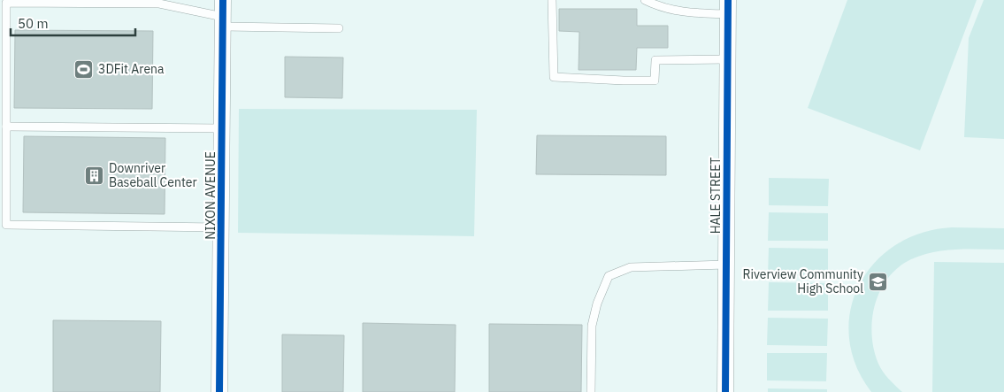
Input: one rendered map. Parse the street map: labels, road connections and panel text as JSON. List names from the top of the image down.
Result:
{
  "streets": {
    "street": ["NIXON AVENUE", "HALE STREET"]
  },
  "places": {
    "sports": ["3DFit Arena"],
    "building": ["Downriver Baseball Center"],
    "school or university": ["Riverview Community High School"]
  },
  "scale_bar": "50 m"
}
